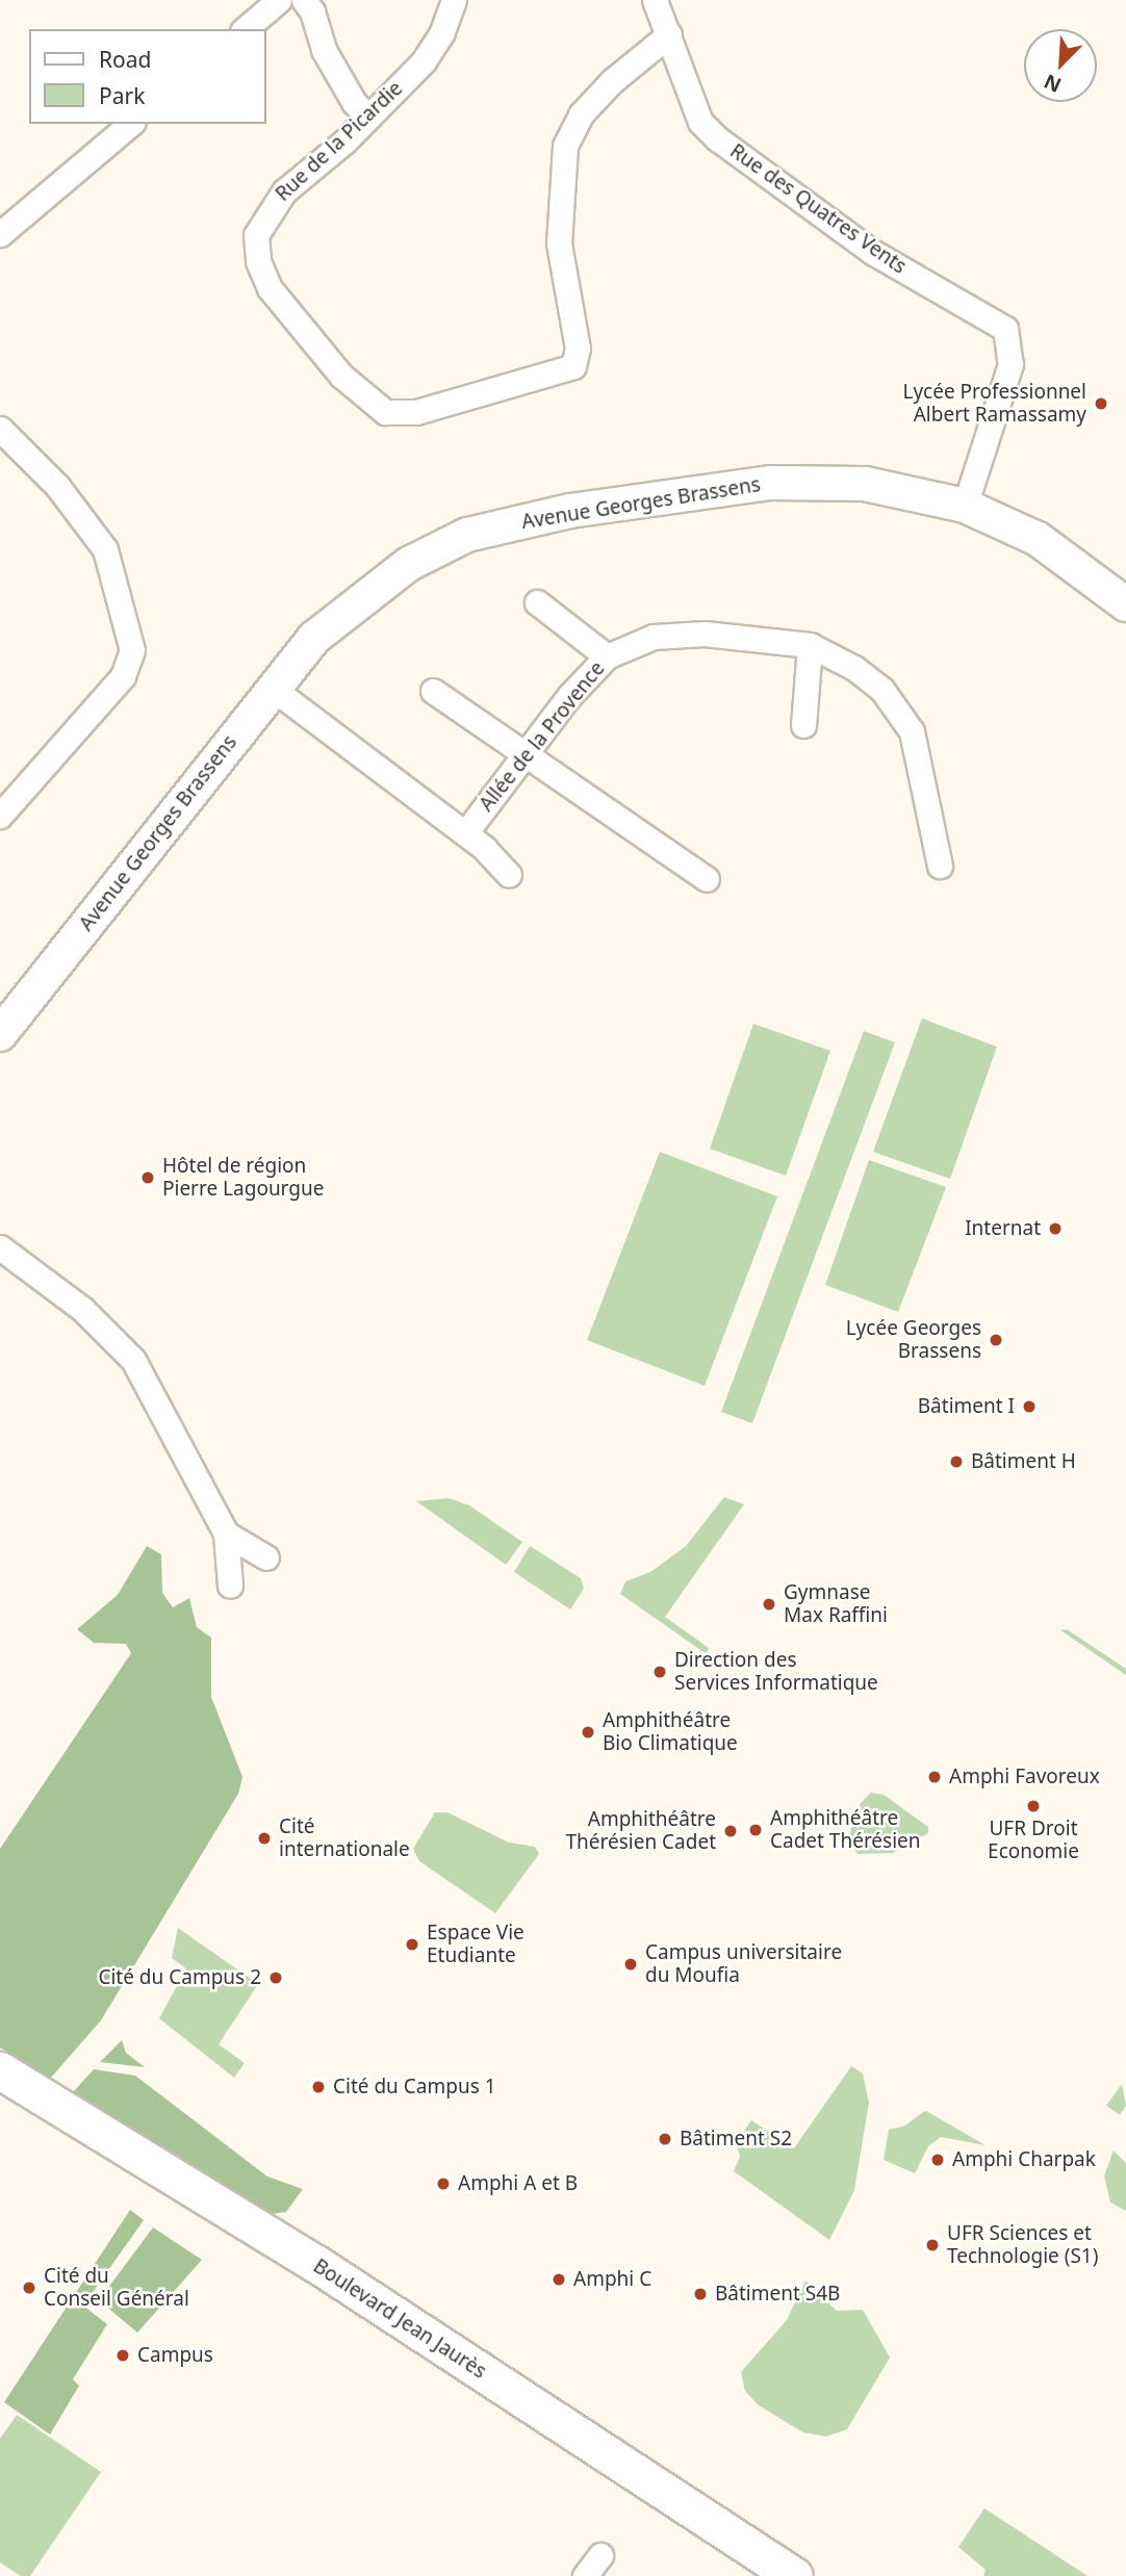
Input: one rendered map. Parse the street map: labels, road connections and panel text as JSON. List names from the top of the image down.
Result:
{
  "streets": {
    "main road": ["Boulevard Jean Jaurès"],
    "street": [
      "Rue de la Picardie",
      "Rue des Quatres Vents",
      "Avenue Georges Brassens",
      "Allée de la Provence"
    ]
  },
  "crossings": [
    ["Rue de la Picardie", "Rue des Quatres Vents"],
    ["Rue des Quatres Vents", "Avenue Georges Brassens"]
  ],
  "places": [
    "Lycée Professionnel Albert Ramassamy",
    "Hôtel de région Pierre Lagourgue",
    "Internat",
    "Lycée Georges Brassens",
    "Bâtiment I",
    "Bâtiment H",
    "Gymnase Max Raffini",
    "Direction des Services Informatique",
    "Amphithéâtre Bio Climatique",
    "Amphi Favoreux",
    "UFR Droit Economie",
    "Amphithéâtre Cadet Thérésien",
    "Amphithéâtre Thérésien Cadet",
    "Cité internationale",
    "Espace Vie Etudiante",
    "Campus universitaire du Moufia",
    "Cité du Campus 2",
    "Cité du Campus 1",
    "Bâtiment S2",
    "Amphi Charpak",
    "Amphi A et B",
    "UFR Sciences et Technologie (S1)",
    "Amphi C",
    "Cité du Conseil Général",
    "Bâtiment S4B",
    "Campus"
  ],
  "legend": ["Road", "Park"],
  "north": "bottom left"
}
